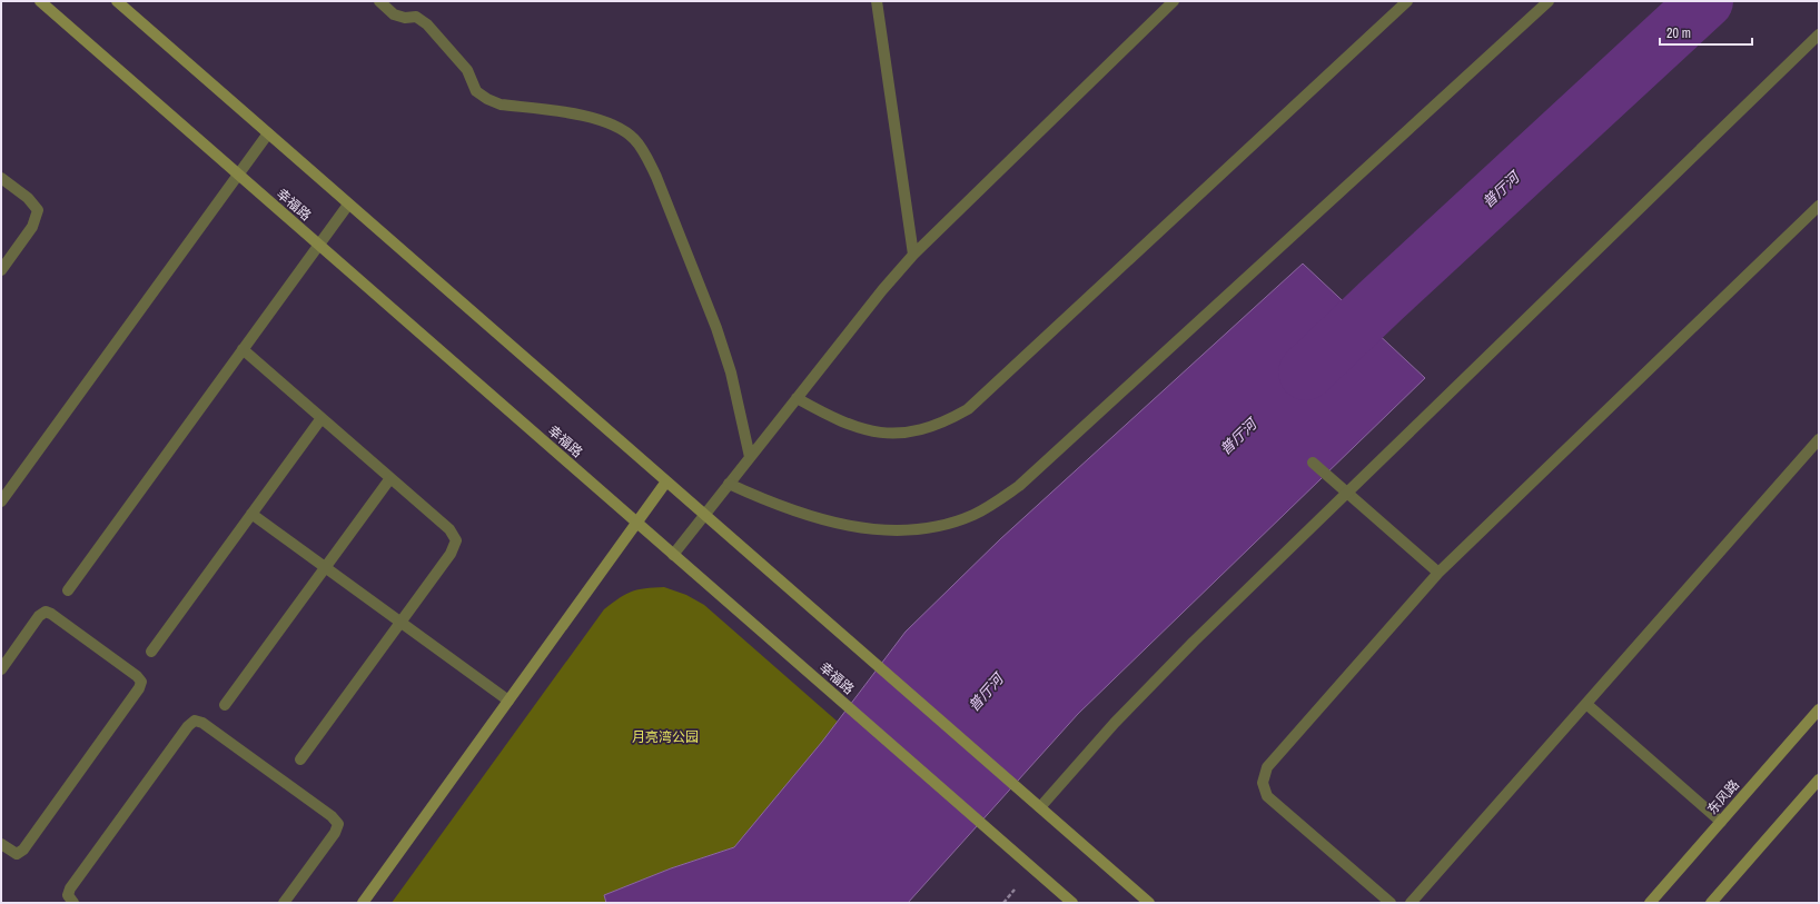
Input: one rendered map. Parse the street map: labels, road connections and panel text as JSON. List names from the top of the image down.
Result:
{
  "streets": {
    "main road": ["幸福路", "东风路"]
  },
  "water": ["普厅河"],
  "parks": ["月亮湾公园"],
  "scale_bar": "20 m"
}
